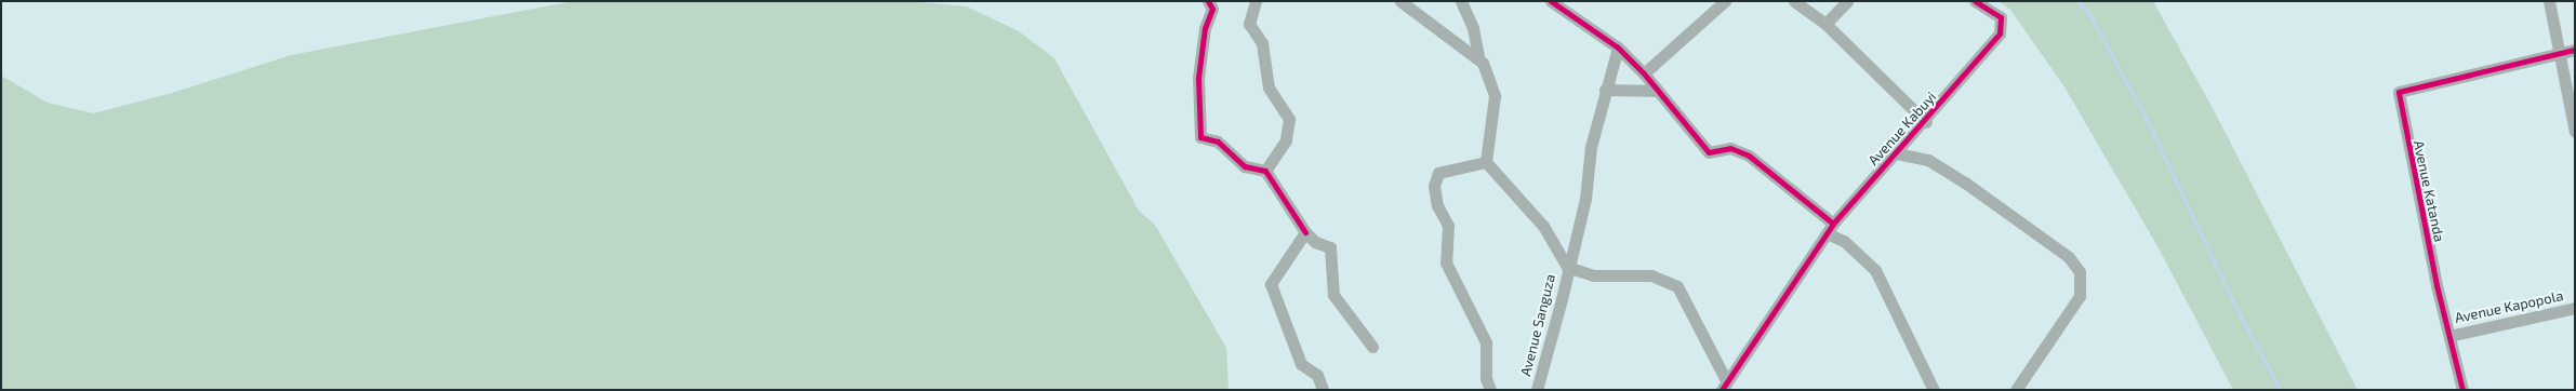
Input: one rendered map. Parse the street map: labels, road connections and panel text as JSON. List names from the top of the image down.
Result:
{
  "streets": {
    "street": [
      "Avenue Kabuyi",
      "Avenue Katanda",
      "Avenue Kapopola",
      "Avenue Sanguza"
    ]
  },
  "crossings": [
    ["Avenue Katanda", "Avenue Kapopola"]
  ]
}
